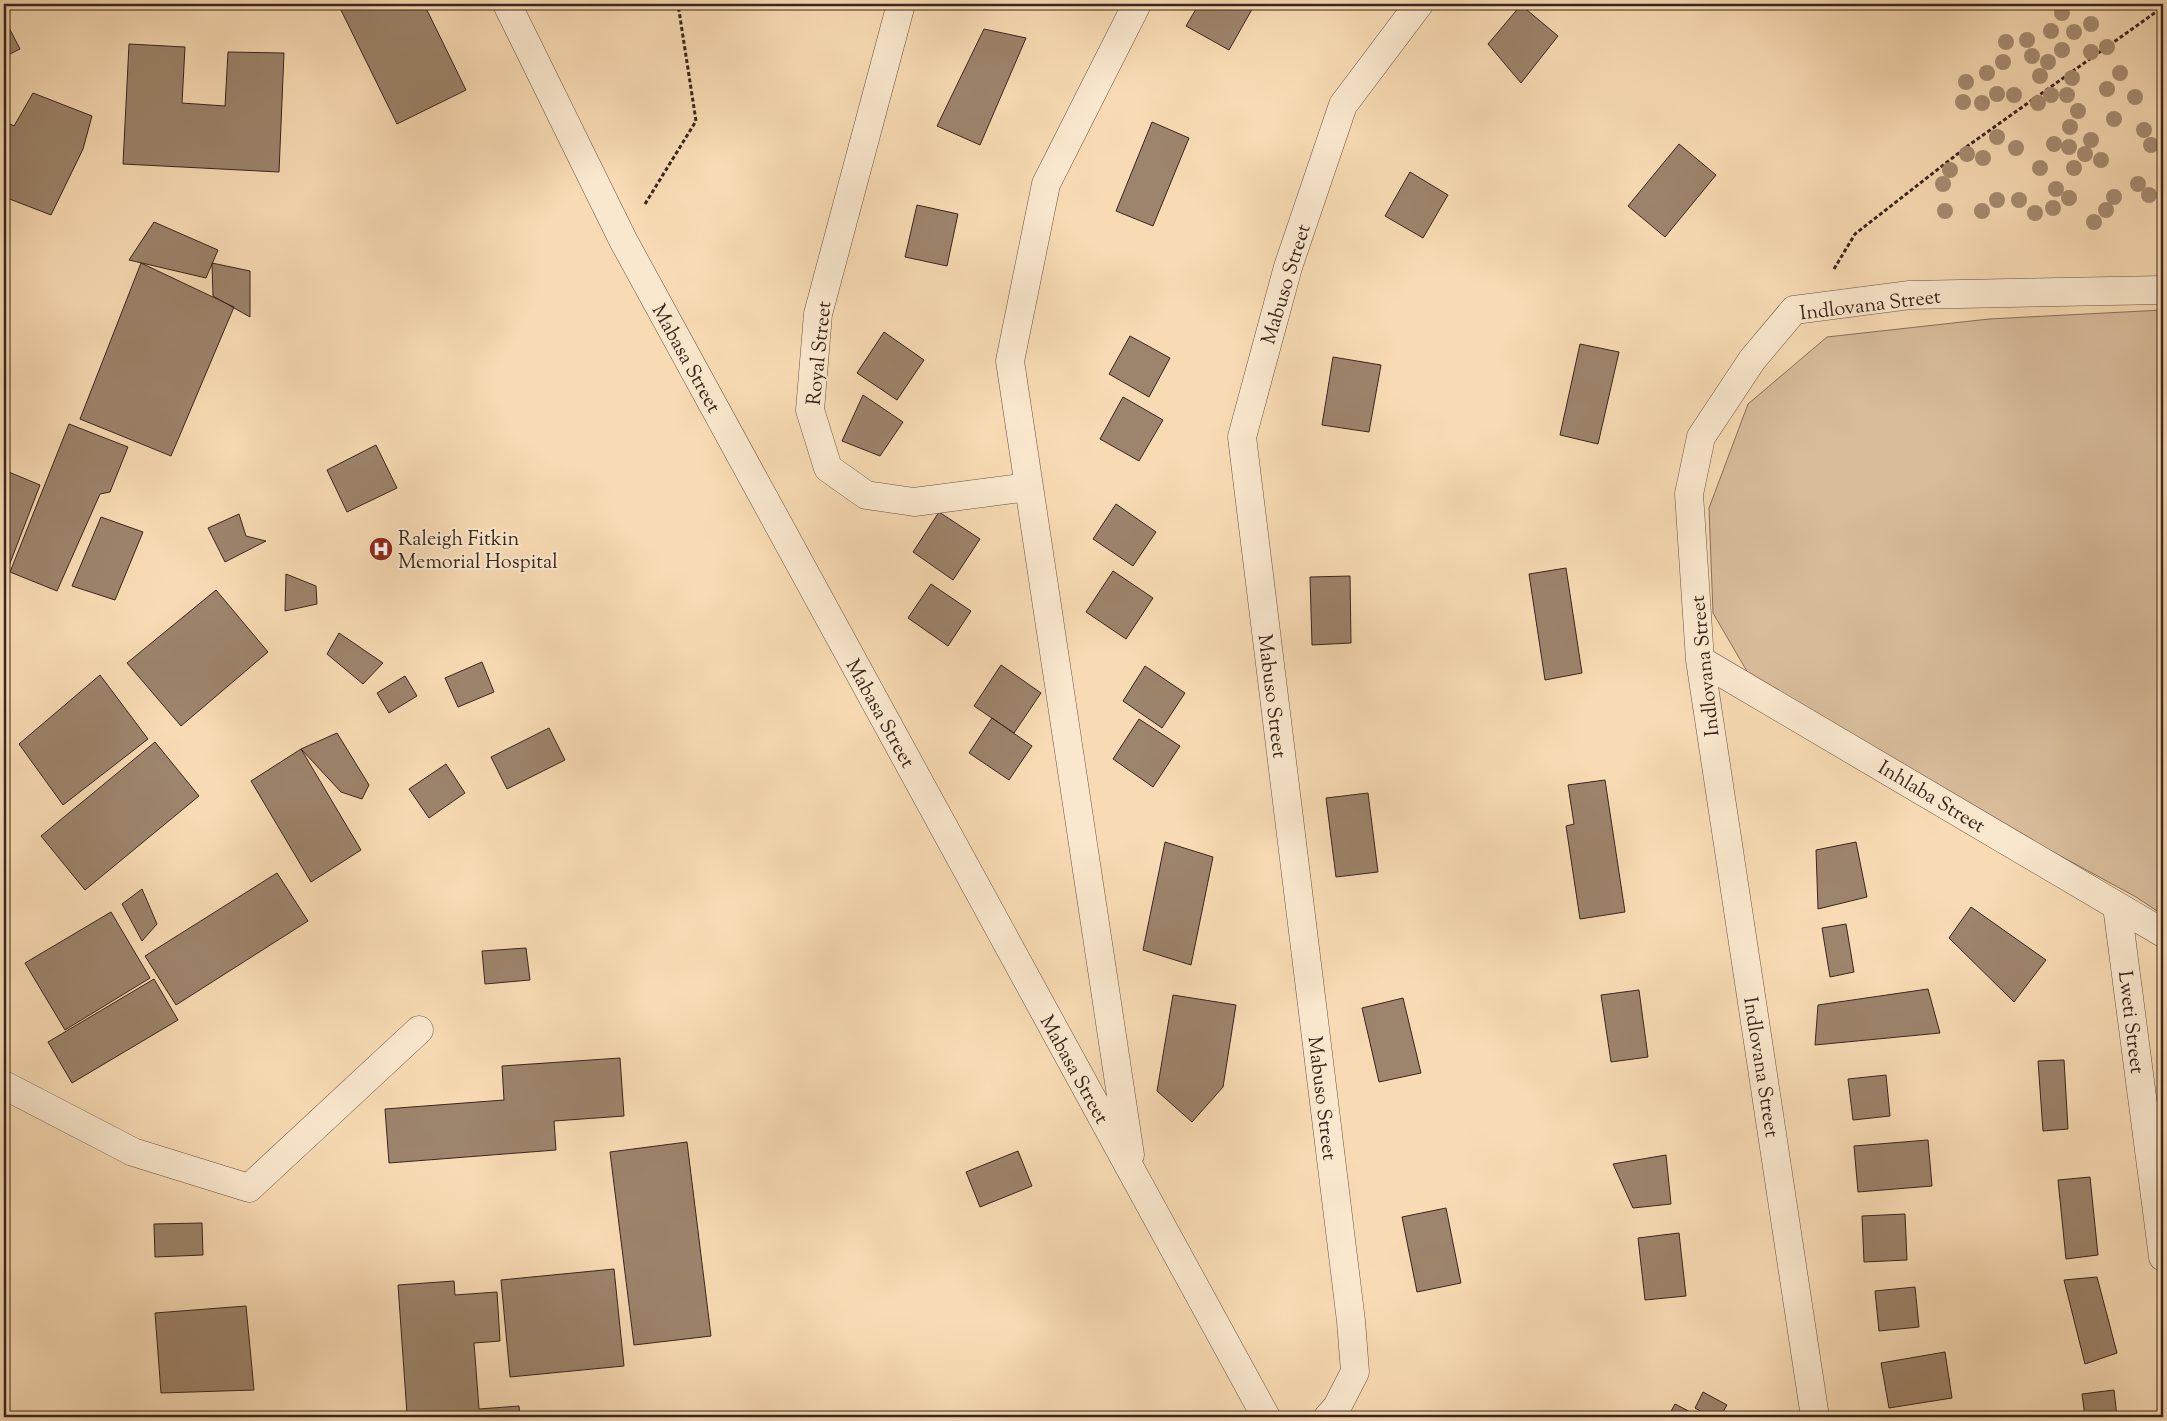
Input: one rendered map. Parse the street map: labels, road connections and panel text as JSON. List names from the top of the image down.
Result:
{
  "streets": {
    "street": [
      "Mabuso Street",
      "Indlovana Street",
      "Royal Street",
      "Mabasa Street",
      "Inhlaba Street",
      "Lweti Street"
    ]
  },
  "crossings": [
    ["Indlovana Street", "Inhlaba Street"],
    ["Inhlaba Street", "Lweti Street"]
  ],
  "places": {
    "hospital": ["Raleigh Fitkin Memorial Hospital"]
  }
}
